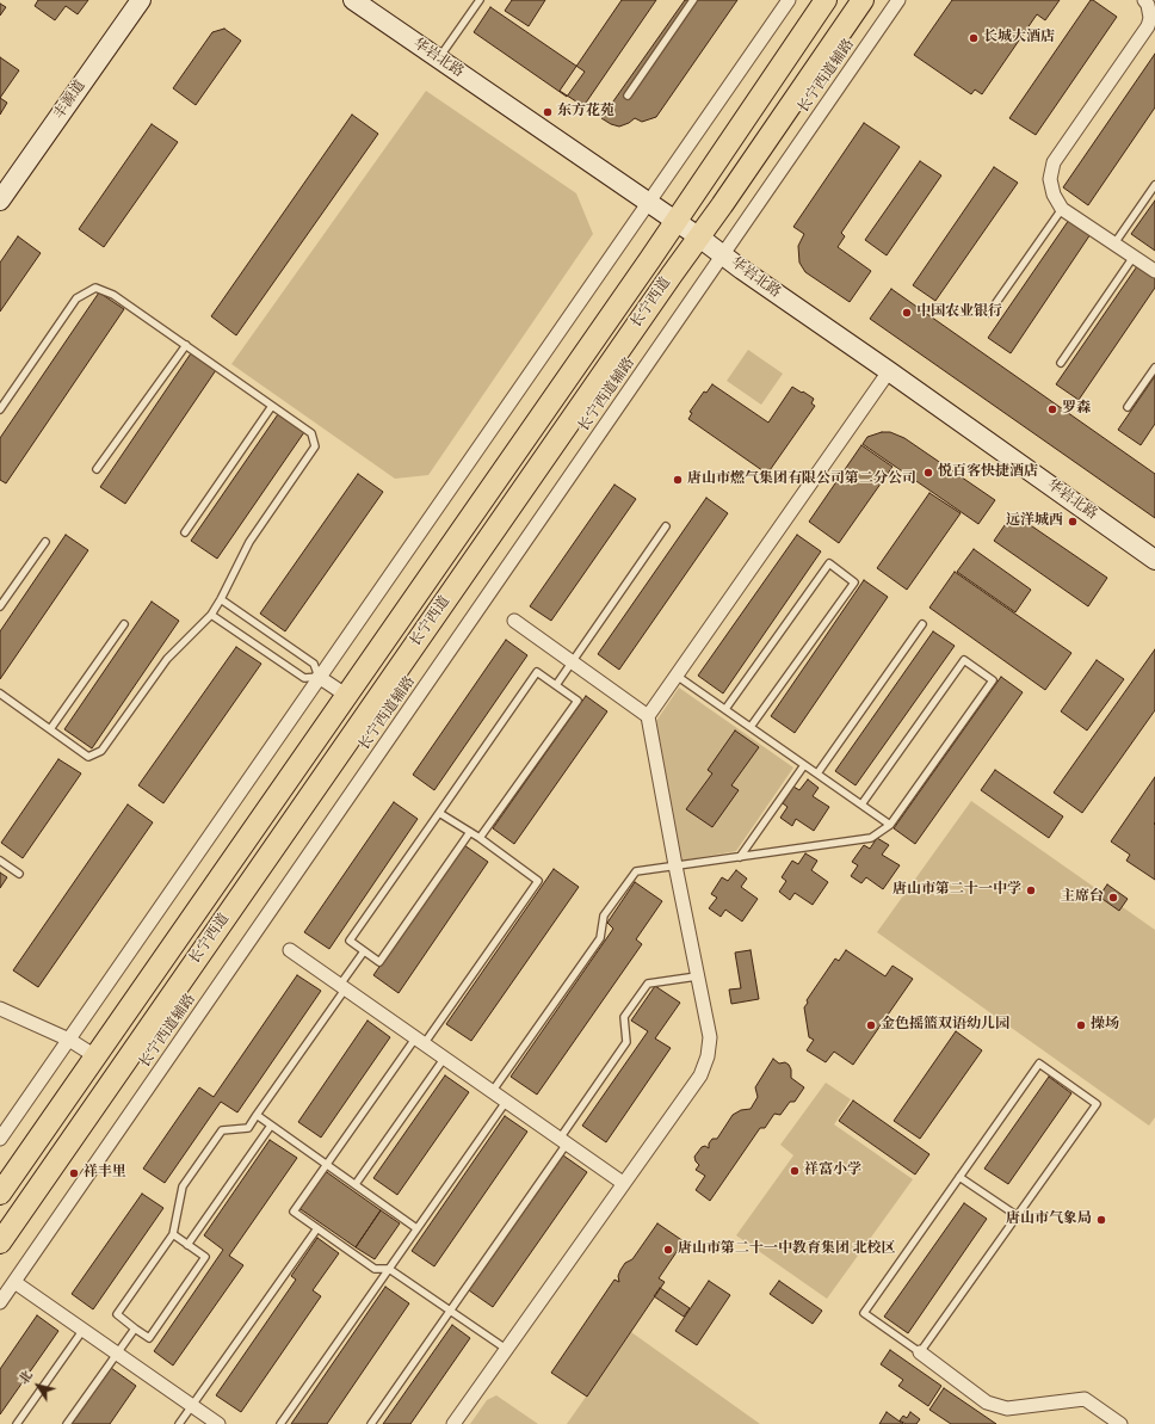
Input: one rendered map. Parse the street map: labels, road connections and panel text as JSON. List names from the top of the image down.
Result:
{
  "streets": {
    "main road": ["长宁西道"],
    "street": ["华岩北路", "长宁西道辅路", "丰源道"]
  },
  "crossings": [
    ["华岩北路", "长宁西道辅路"],
    ["华岩北路", "长宁西道"]
  ],
  "places": [
    "长城大酒店",
    "东方花苑",
    "中国农业银行",
    "罗森",
    "悦百客快捷酒店",
    "唐山市燃气集团有限公司第二分公司",
    "远洋城西",
    "唐山市第二十一中学",
    "主席台",
    "金色摇篮双语幼儿园",
    "操场",
    "祥富小学",
    "祥丰里",
    "唐山市气象局",
    "唐山市第二十一中教育集团 北校区"
  ],
  "north": "top left"
}
